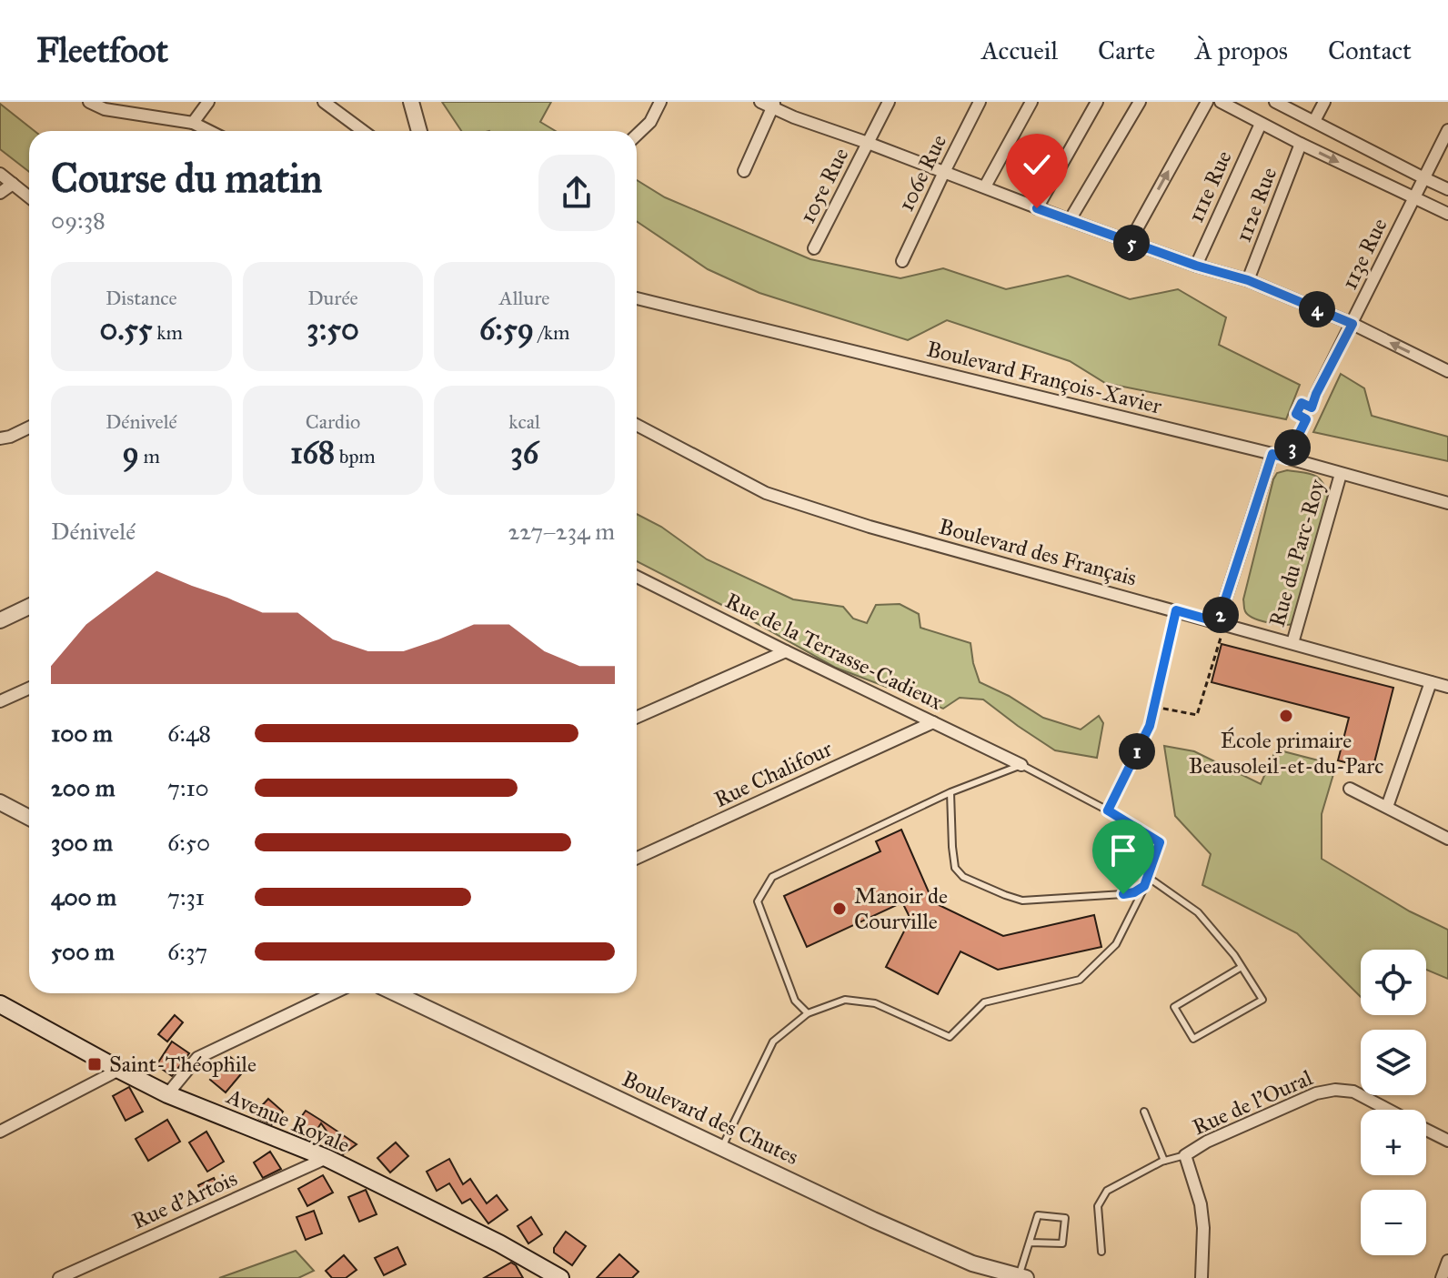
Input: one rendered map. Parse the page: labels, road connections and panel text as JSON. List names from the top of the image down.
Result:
{
  "streets": {
    "main road": ["Avenue Royale"],
    "street": [
      "106e Rue",
      "105e Rue",
      "111e Rue",
      "112e Rue",
      "113e Rue",
      "Boulevard François-Xavier",
      "Boulevard des Français",
      "Rue du Parc-Roy",
      "Rue de la Terrasse-Cadieux",
      "Rue Chalifour",
      "Rue de l'Oural",
      "Boulevard des Chutes",
      "Rue d'Artois"
    ]
  },
  "crossings": [
    ["Boulevard François-Xavier", "Rue du Parc-Roy"],
    ["Boulevard des Français", "Rue du Parc-Roy"],
    ["Rue de la Terrasse-Cadieux", "Rue Chalifour"],
    ["Avenue Royale", "Rue d'Artois"]
  ],
  "places": {
    "other": ["École primaire Beausoleil-et-du-Parc", "Manoir de Courville"],
    "transit": ["Saint-Théophile"]
  },
  "page": {
    "header": "Fleetfoot",
    "nav": [
      "Accueil",
      "Carte",
      "À propos",
      "Contact"
    ],
    "heading": ["Course du matin", "09:38"],
    "pins": [
      "5",
      "4",
      "3",
      "2",
      "1"
    ],
    "stats": [
      ["Distance", "0.55 km"],
      ["Durée", "3:50"],
      ["Allure", "6:59 /km"],
      ["Dénivelé", "9 m"],
      ["Cardio", "168 bpm"],
      ["kcal", "36"]
    ],
    "chart": ["Dénivelé", "227–234 m"],
    "list": [
      {
        "name": "100 m",
        "note": "6:48"
      },
      {
        "name": "200 m",
        "note": "7:10"
      },
      {
        "name": "300 m",
        "note": "6:50"
      },
      {
        "name": "400 m",
        "note": "7:31"
      },
      {
        "name": "500 m",
        "note": "6:37"
      }
    ],
    "map_buttons": ["+", "−"]
  }
}
